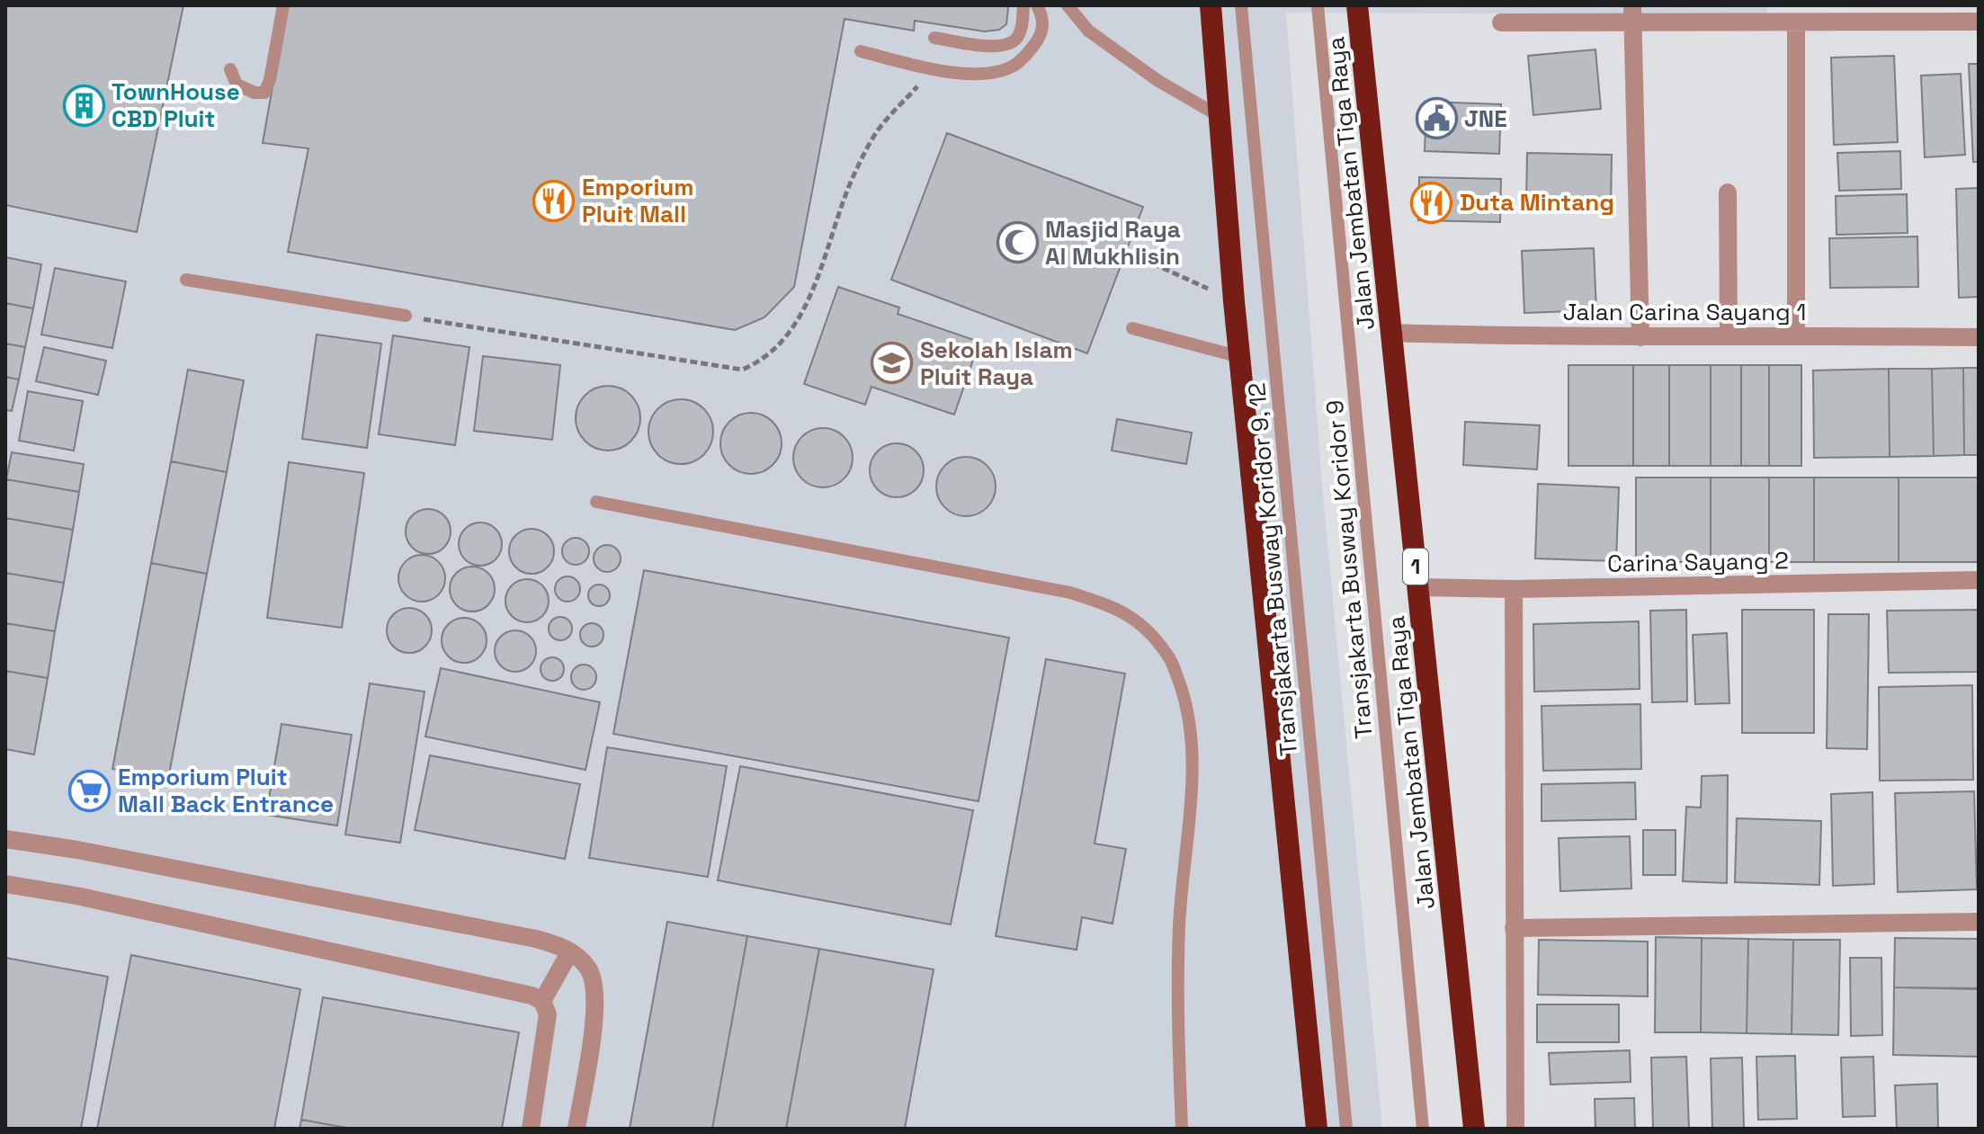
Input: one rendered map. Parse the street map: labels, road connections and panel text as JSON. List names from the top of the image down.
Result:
{
  "streets": {
    "highway": ["Jalan Jembatan Tiga Raya", "1"],
    "street": ["Jalan Carina Sayang 1", "Carina Sayang 2"],
    "lane": ["Transjakarta Busway Koridor 9, 12", "Transjakarta Busway Koridor 9"]
  },
  "crossings": [
    ["Jalan Jembatan Tiga Raya", "Jalan Carina Sayang 1"],
    ["Jalan Jembatan Tiga Raya", "Carina Sayang 2"]
  ],
  "places": {
    "building": ["TownHouse CBD Pluit"],
    "public building": ["JNE"],
    "restaurant": ["Emporium Pluit Mall", "Duta Mintang"],
    "mosque": ["Masjid Raya Al Mukhlisin"],
    "school or university": ["Sekolah Islam Pluit Raya"],
    "supermarket": ["Emporium Pluit Mall Back Entrance"]
  }
}
